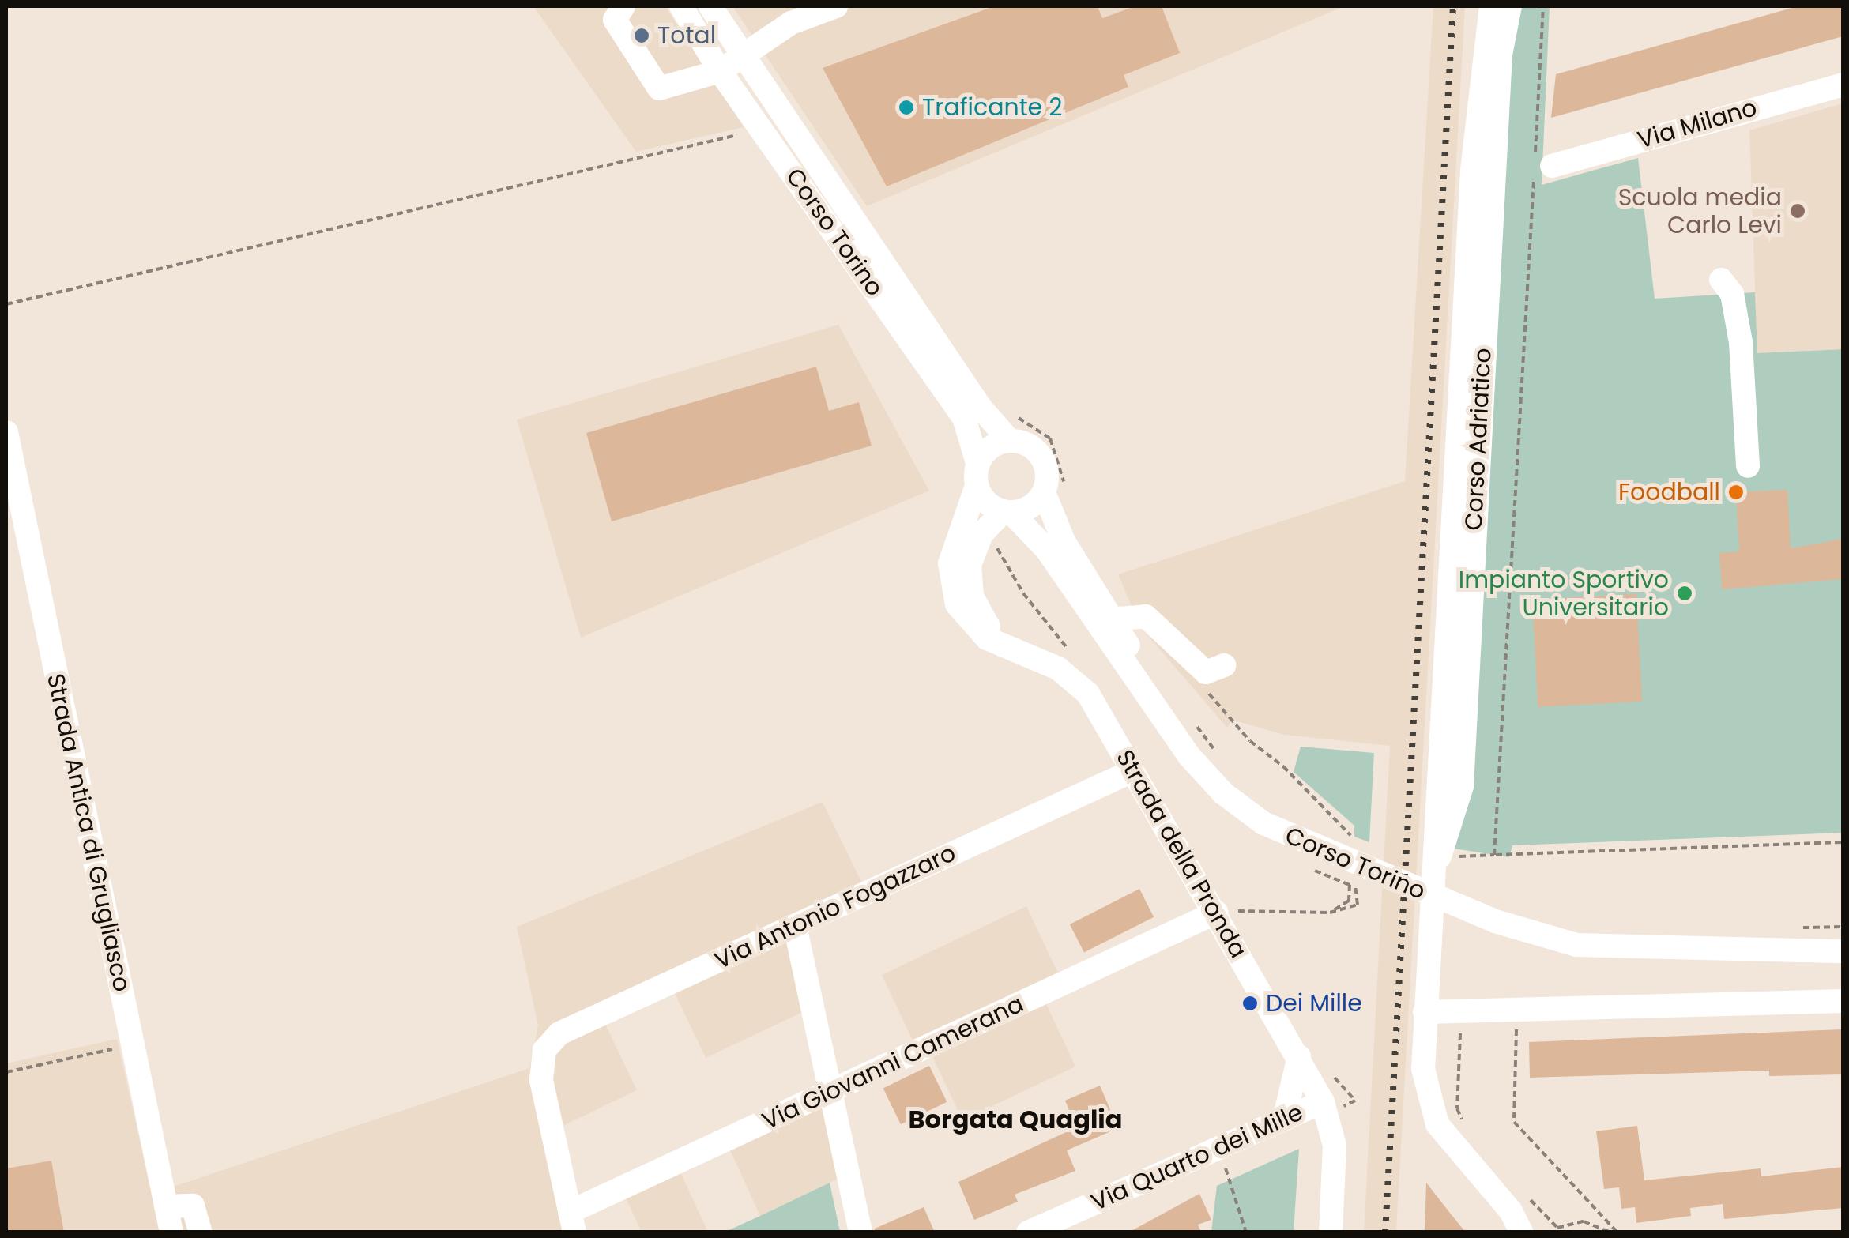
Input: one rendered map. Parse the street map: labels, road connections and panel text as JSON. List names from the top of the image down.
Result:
{
  "streets": {
    "street": [
      "Via Milano",
      "Corso Torino",
      "Corso Adriatico",
      "Strada Antica di Grugliasco",
      "Strada della Pronda",
      "Via Antonio Fogazzaro",
      "Via Giovanni Camerana",
      "Via Quarto dei Mille"
    ]
  },
  "crossings": [
    ["Corso Torino", "Strada della Pronda"],
    ["Strada della Pronda", "Via Antonio Fogazzaro"],
    ["Strada della Pronda", "Via Giovanni Camerana"],
    ["Strada della Pronda", "Via Quarto dei Mille"],
    ["Via Antonio Fogazzaro", "Via Giovanni Camerana"]
  ],
  "districts": ["Borgata Quaglia"],
  "places": [
    "Total",
    "Traficante 2",
    "Scuola media Carlo Levi",
    "Foodball",
    "Impianto Sportivo Universitario",
    "Dei Mille"
  ]
}
